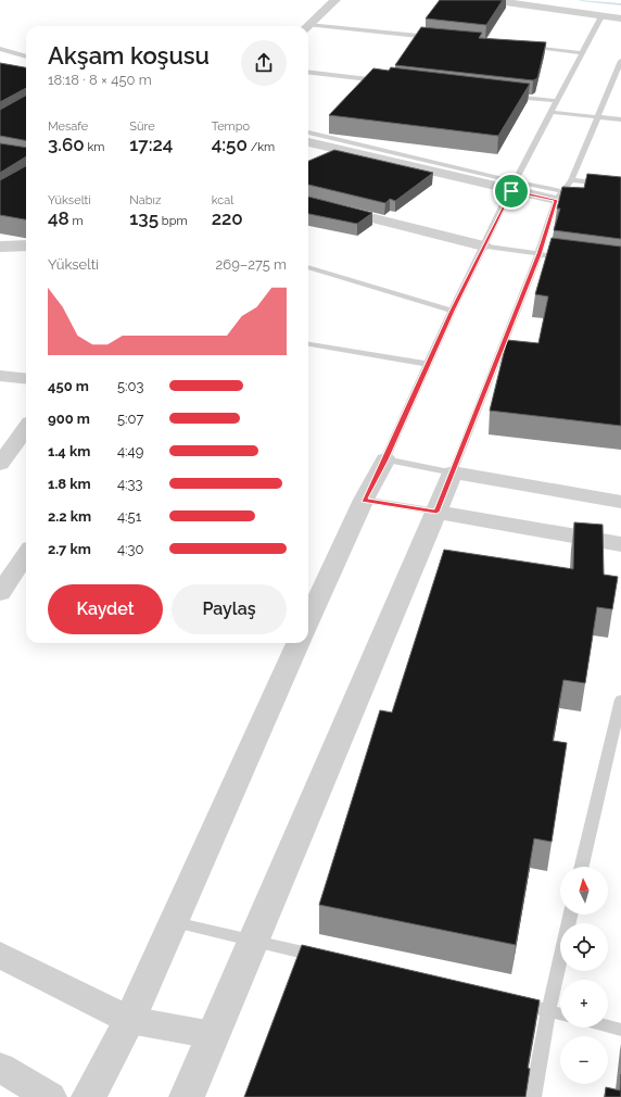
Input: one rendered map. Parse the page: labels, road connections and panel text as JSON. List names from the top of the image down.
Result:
{
  "north": "top",
  "page": {
    "heading": ["Akşam koşusu", "18:18 · 8 × 450 m"],
    "stats": [
      ["Mesafe", "3.60 km"],
      ["Süre", "17:24"],
      ["Tempo", "4:50 /km"],
      ["Yükselti", "48 m"],
      ["Nabız", "135 bpm"],
      ["kcal", "220"]
    ],
    "chart": ["Yükselti", "269–275 m"],
    "list": [
      {
        "name": "450 m",
        "note": "5:03"
      },
      {
        "name": "900 m",
        "note": "5:07"
      },
      {
        "name": "1.4 km",
        "note": "4:49"
      },
      {
        "name": "1.8 km",
        "note": "4:33"
      },
      {
        "name": "2.2 km",
        "note": "4:51"
      },
      {
        "name": "2.7 km",
        "note": "4:30"
      }
    ],
    "buttons": ["Kaydet", "Paylaş"],
    "map_buttons": ["+", "−"]
  }
}
